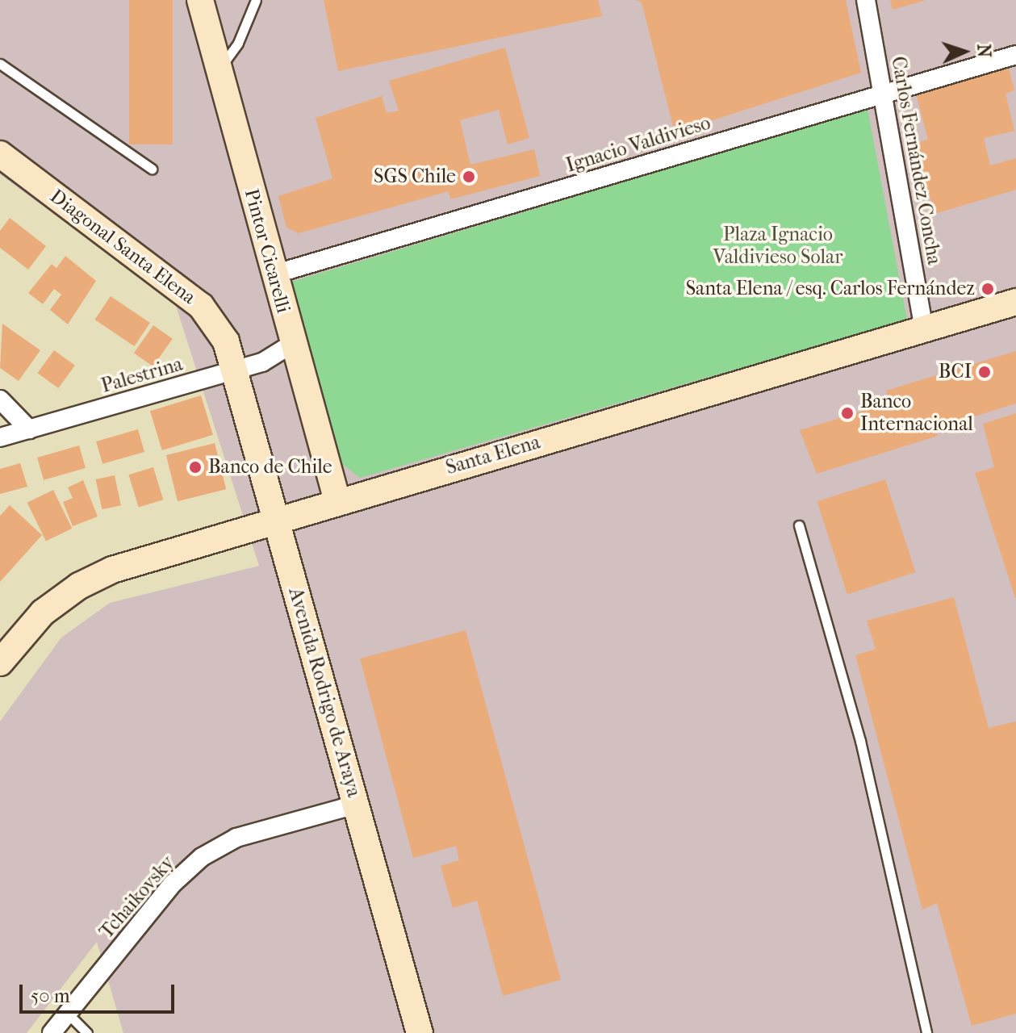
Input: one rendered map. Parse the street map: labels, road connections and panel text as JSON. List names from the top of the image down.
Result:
{
  "streets": {
    "main road": [
      "Diagonal Santa Elena",
      "Pintor Cicarelli",
      "Santa Elena",
      "Avenida Rodrigo de Araya"
    ],
    "street": [
      "Ignacio Valdivieso",
      "Carlos Fernández Concha",
      "Palestrina",
      "Tchaikovsky"
    ]
  },
  "crossings": [
    ["Ignacio Valdivieso", "Carlos Fernández Concha"],
    ["Ignacio Valdivieso", "Pintor Cicarelli"],
    ["Carlos Fernández Concha", "Santa Elena"],
    ["Diagonal Santa Elena", "Palestrina"],
    ["Diagonal Santa Elena", "Avenida Rodrigo de Araya"],
    ["Pintor Cicarelli", "Palestrina"],
    ["Pintor Cicarelli", "Santa Elena"],
    ["Palestrina", "Avenida Rodrigo de Araya"],
    ["Santa Elena", "Avenida Rodrigo de Araya"],
    ["Avenida Rodrigo de Araya", "Tchaikovsky"]
  ],
  "parks": ["Plaza Ignacio Valdivieso Solar"],
  "places": [
    "SGS Chile",
    "Santa Elena / esq. Carlos Fernández",
    "BCI",
    "Banco Internacional",
    "Banco de Chile"
  ],
  "scale_bar": "50 m",
  "north": "right"
}
